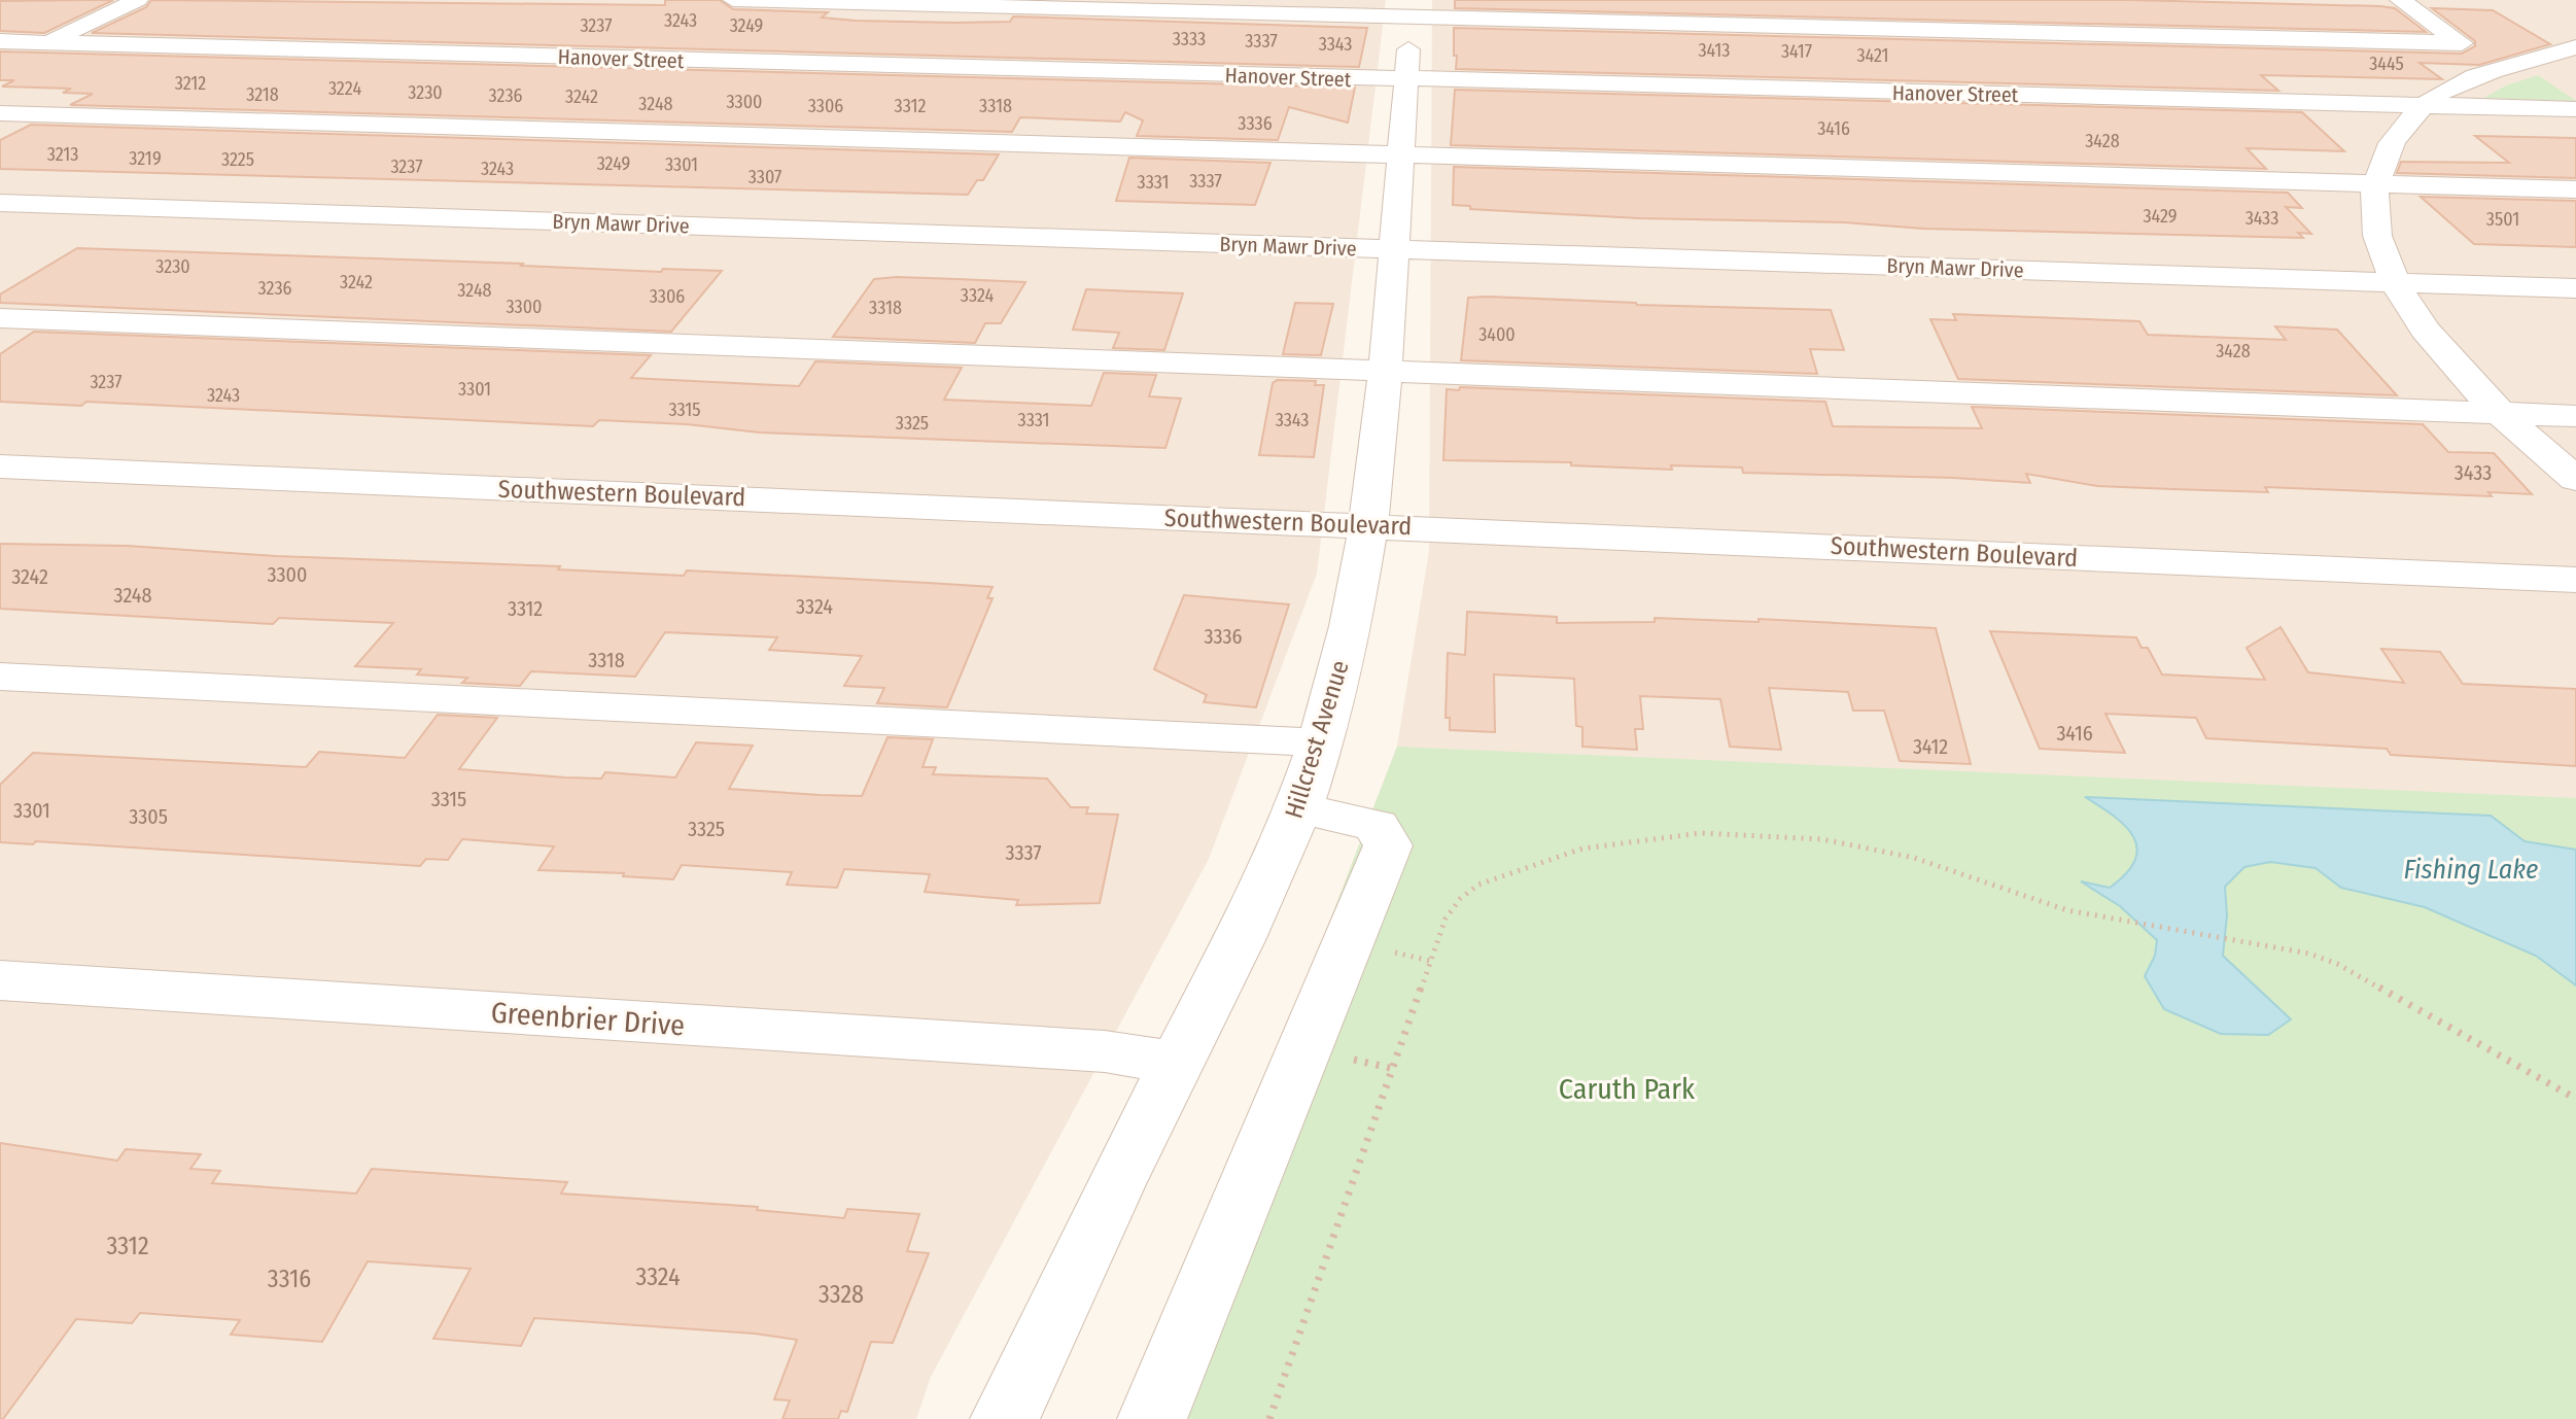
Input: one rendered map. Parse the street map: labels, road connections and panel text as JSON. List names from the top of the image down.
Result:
{
  "streets": {
    "street": [
      "Hanover Street",
      "Bryn Mawr Drive",
      "Southwestern Boulevard",
      "Hillcrest Avenue",
      "Greenbrier Drive"
    ]
  },
  "crossings": [
    ["Hanover Street", "Hillcrest Avenue"],
    ["Bryn Mawr Drive", "Hillcrest Avenue"],
    ["Southwestern Boulevard", "Hillcrest Avenue"],
    ["Hillcrest Avenue", "Greenbrier Drive"]
  ],
  "water": ["Fishing Lake"],
  "parks": ["Caruth Park"],
  "house_numbers": [
    "3243",
    "3237",
    "3249",
    "3333",
    "3337",
    "3343",
    "3413",
    "3417",
    "3421",
    "3445",
    "3212",
    "3224",
    "3230",
    "3218",
    "3236",
    "3242",
    "3300",
    "3248",
    "3306",
    "3312",
    "3318",
    "3336",
    "3416",
    "3428",
    "3213",
    "3219",
    "3225",
    "3249",
    "3301",
    "3237",
    "3243",
    "3307",
    "3337",
    "3331",
    "3429",
    "3433",
    "3501",
    "3230",
    "3242",
    "3236",
    "3248",
    "3324",
    "3306",
    "3300",
    "3318",
    "3400",
    "3428",
    "3237",
    "3301",
    "3243",
    "3315",
    "3331",
    "3343",
    "3325",
    "3433",
    "3300",
    "3242",
    "3248",
    "3324",
    "3312",
    "3336",
    "3318",
    "3416",
    "3412",
    "3315",
    "3301",
    "3305",
    "3325",
    "3337",
    "3312",
    "3324",
    "3316",
    "3328"
  ]
}
